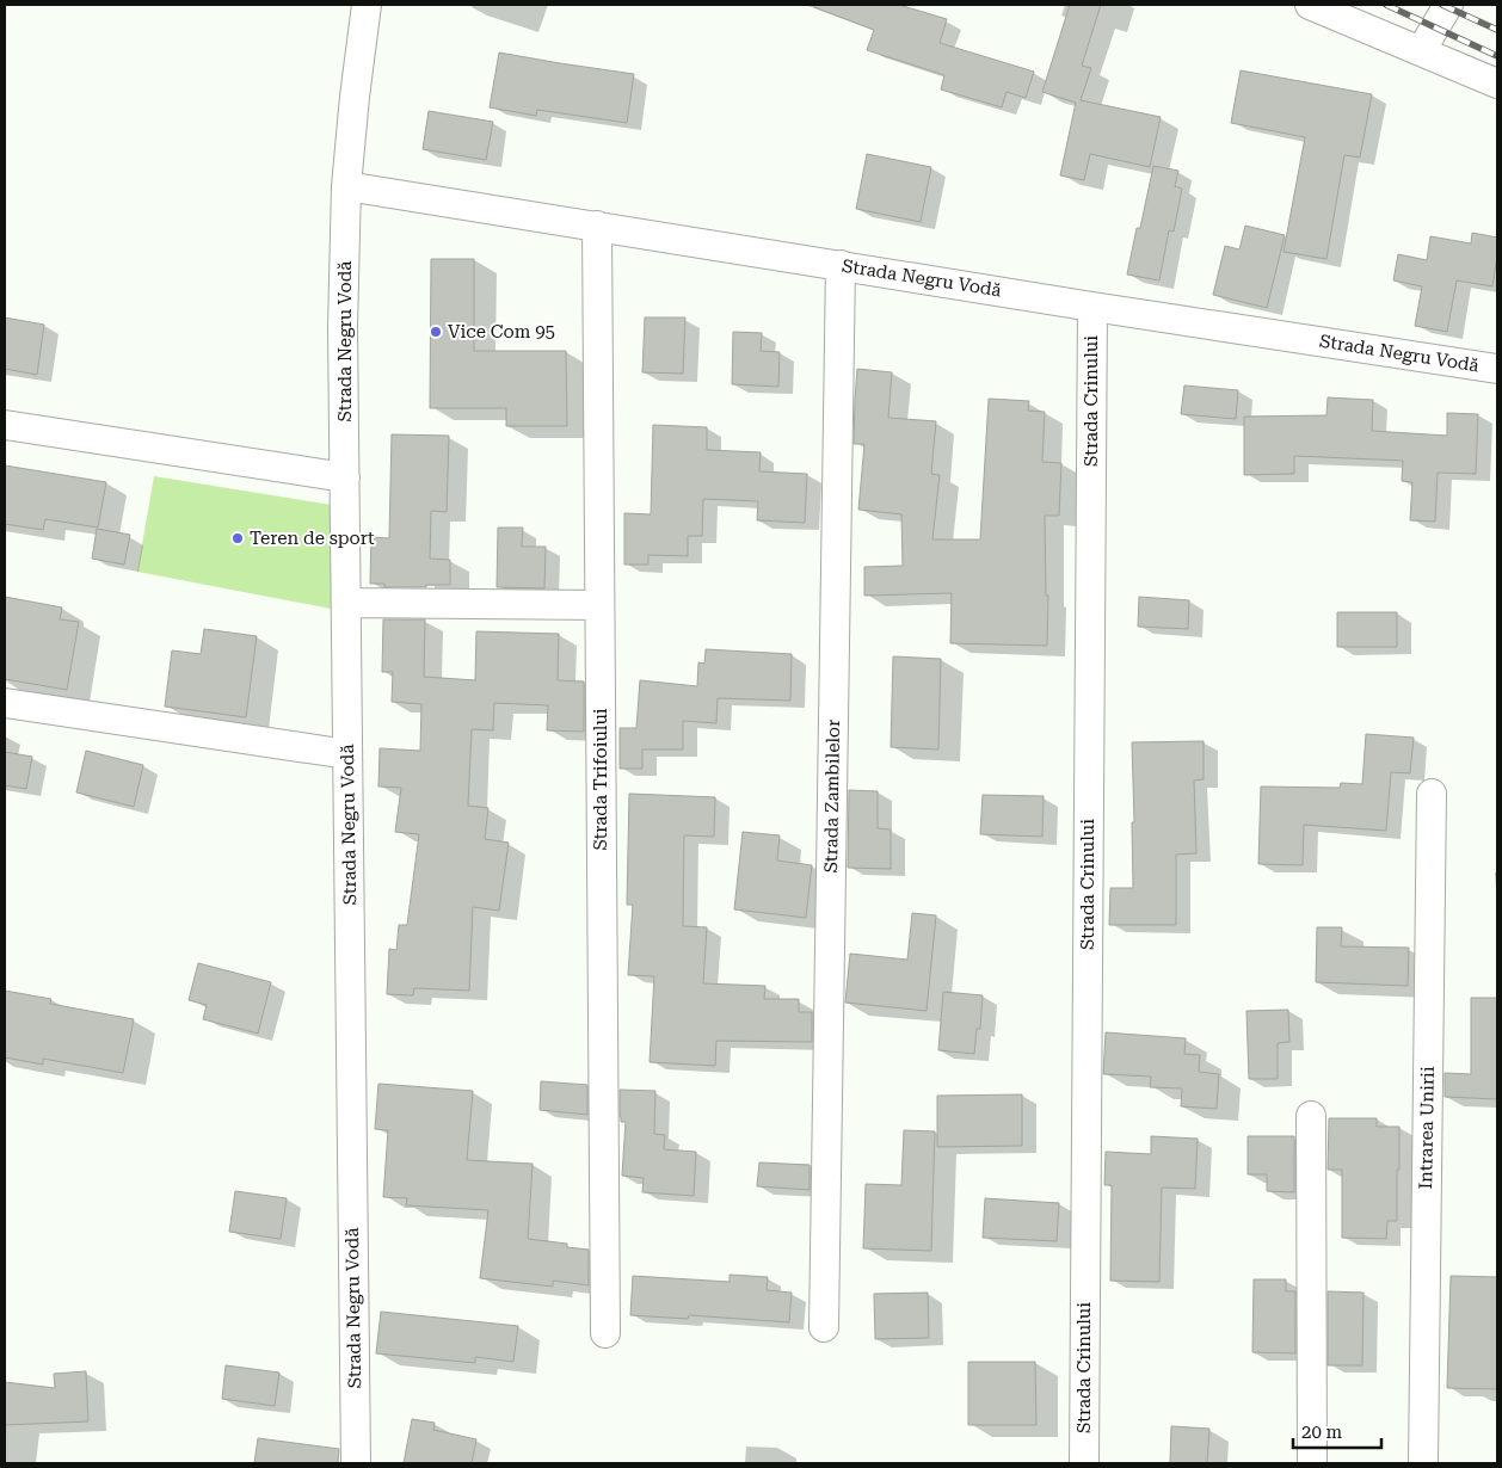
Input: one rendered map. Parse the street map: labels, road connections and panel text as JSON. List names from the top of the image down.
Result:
{
  "streets": {
    "street": [
      "Strada Negru Vodă",
      "Strada Crinului",
      "Strada Trifoiului",
      "Strada Zambilelor",
      "Intrarea Unirii"
    ]
  },
  "crossings": [
    ["Strada Negru Vodă", "Strada Crinului"],
    ["Strada Negru Vodă", "Strada Trifoiului"],
    ["Strada Negru Vodă", "Strada Zambilelor"]
  ],
  "places": ["Vice Com 95", "Teren de sport"],
  "scale_bar": "20 m"
}
